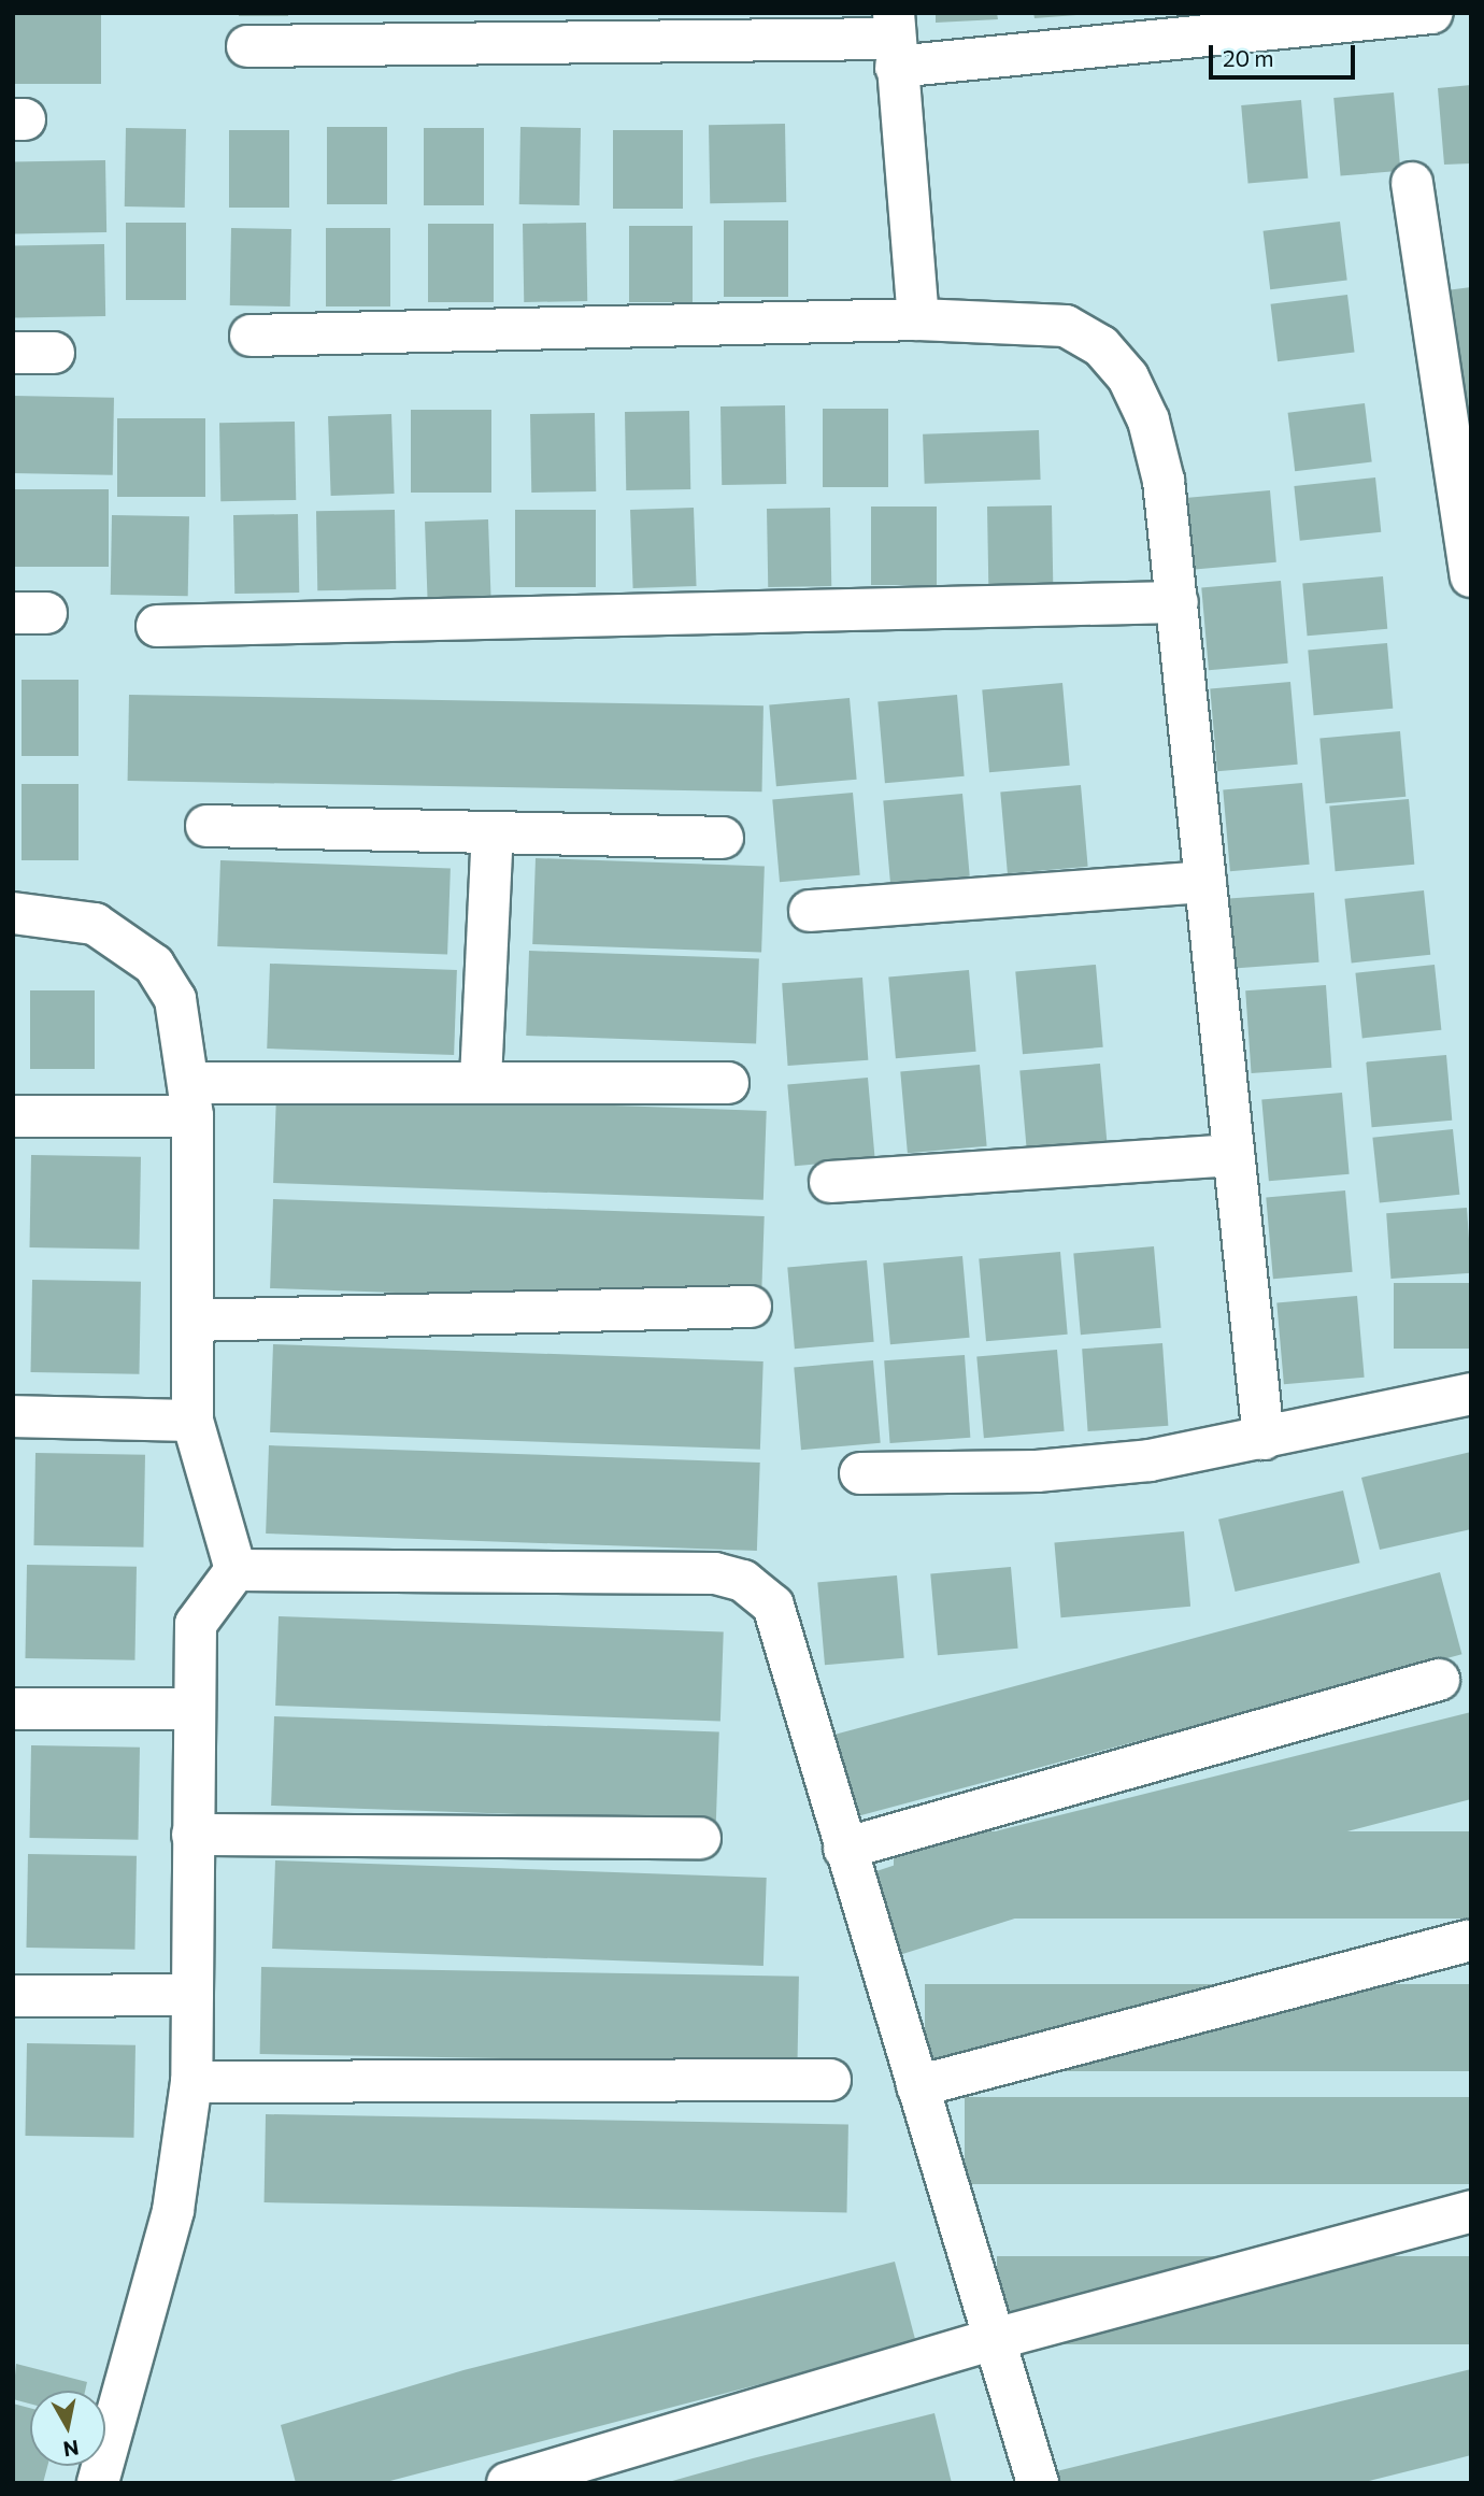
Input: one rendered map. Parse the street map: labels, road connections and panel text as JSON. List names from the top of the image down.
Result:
{
  "scale_bar": "20 m",
  "north": "bottom"
}
